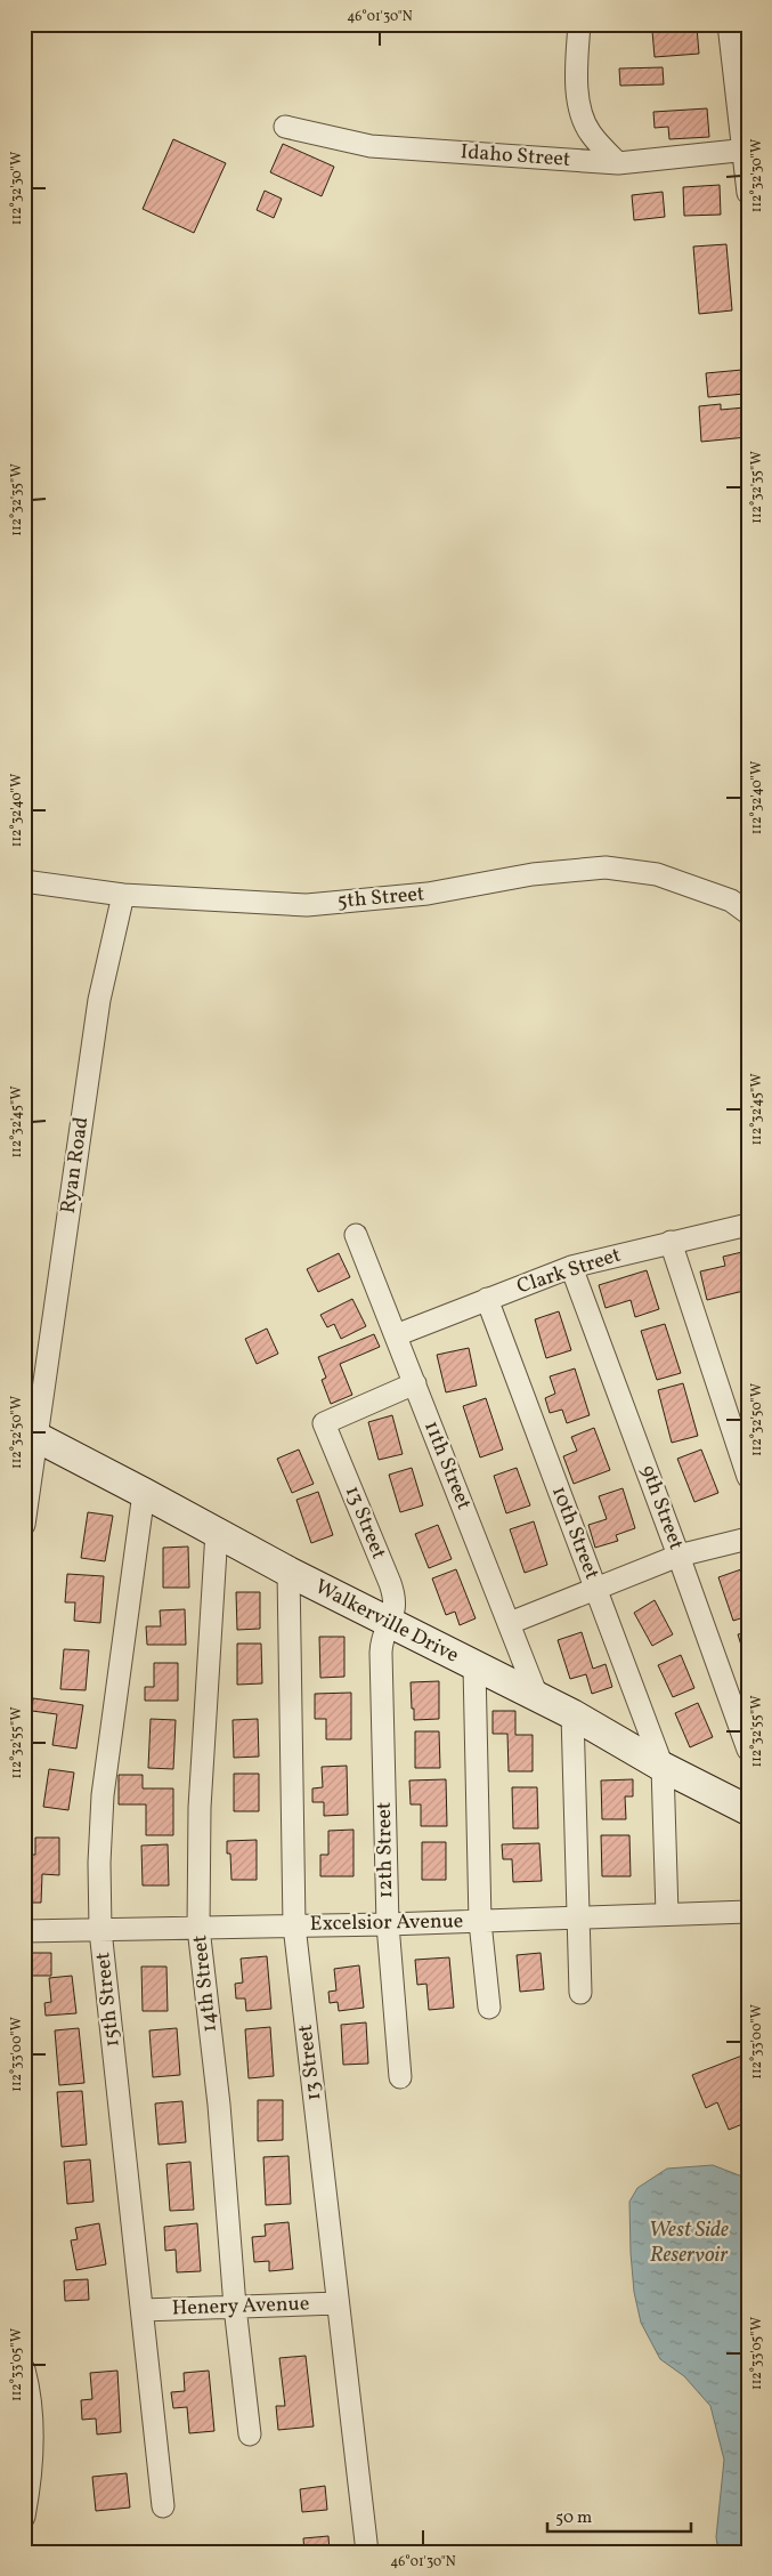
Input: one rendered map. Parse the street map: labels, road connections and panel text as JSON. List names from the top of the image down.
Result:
{
  "streets": {
    "street": [
      "Idaho Street",
      "5th Street",
      "Ryan Road",
      "Clark Street",
      "11th Street",
      "9th Street",
      "13 Street",
      "10th Street",
      "Walkerville Drive",
      "12th Street",
      "Excelsior Avenue",
      "14th Street",
      "15th Street",
      "Henery Avenue"
    ]
  },
  "crossings": [
    ["5th Street", "Ryan Road"],
    ["Ryan Road", "Walkerville Drive"],
    ["Clark Street", "11th Street"],
    ["Clark Street", "9th Street"],
    ["Clark Street", "10th Street"],
    ["11th Street", "13 Street"],
    ["11th Street", "Walkerville Drive"],
    ["13 Street", "Walkerville Drive"],
    ["13 Street", "12th Street"],
    ["13 Street", "Excelsior Avenue"],
    ["13 Street", "Henery Avenue"],
    ["10th Street", "Walkerville Drive"],
    ["10th Street", "Excelsior Avenue"],
    ["Walkerville Drive", "12th Street"],
    ["Walkerville Drive", "14th Street"],
    ["Walkerville Drive", "15th Street"],
    ["12th Street", "Excelsior Avenue"],
    ["Excelsior Avenue", "14th Street"],
    ["Excelsior Avenue", "15th Street"],
    ["14th Street", "Henery Avenue"],
    ["15th Street", "Henery Avenue"]
  ],
  "water": ["West Side Reservoir"],
  "scale_bar": "50 m",
  "coordinates": [
    "46°01'30\"N",
    "112°32'30\"W",
    "112°32'35\"W",
    "112°32'40\"W",
    "112°32'45\"W",
    "112°32'50\"W",
    "112°32'55\"W",
    "112°33'00\"W",
    "112°33'05\"W"
  ]
}
